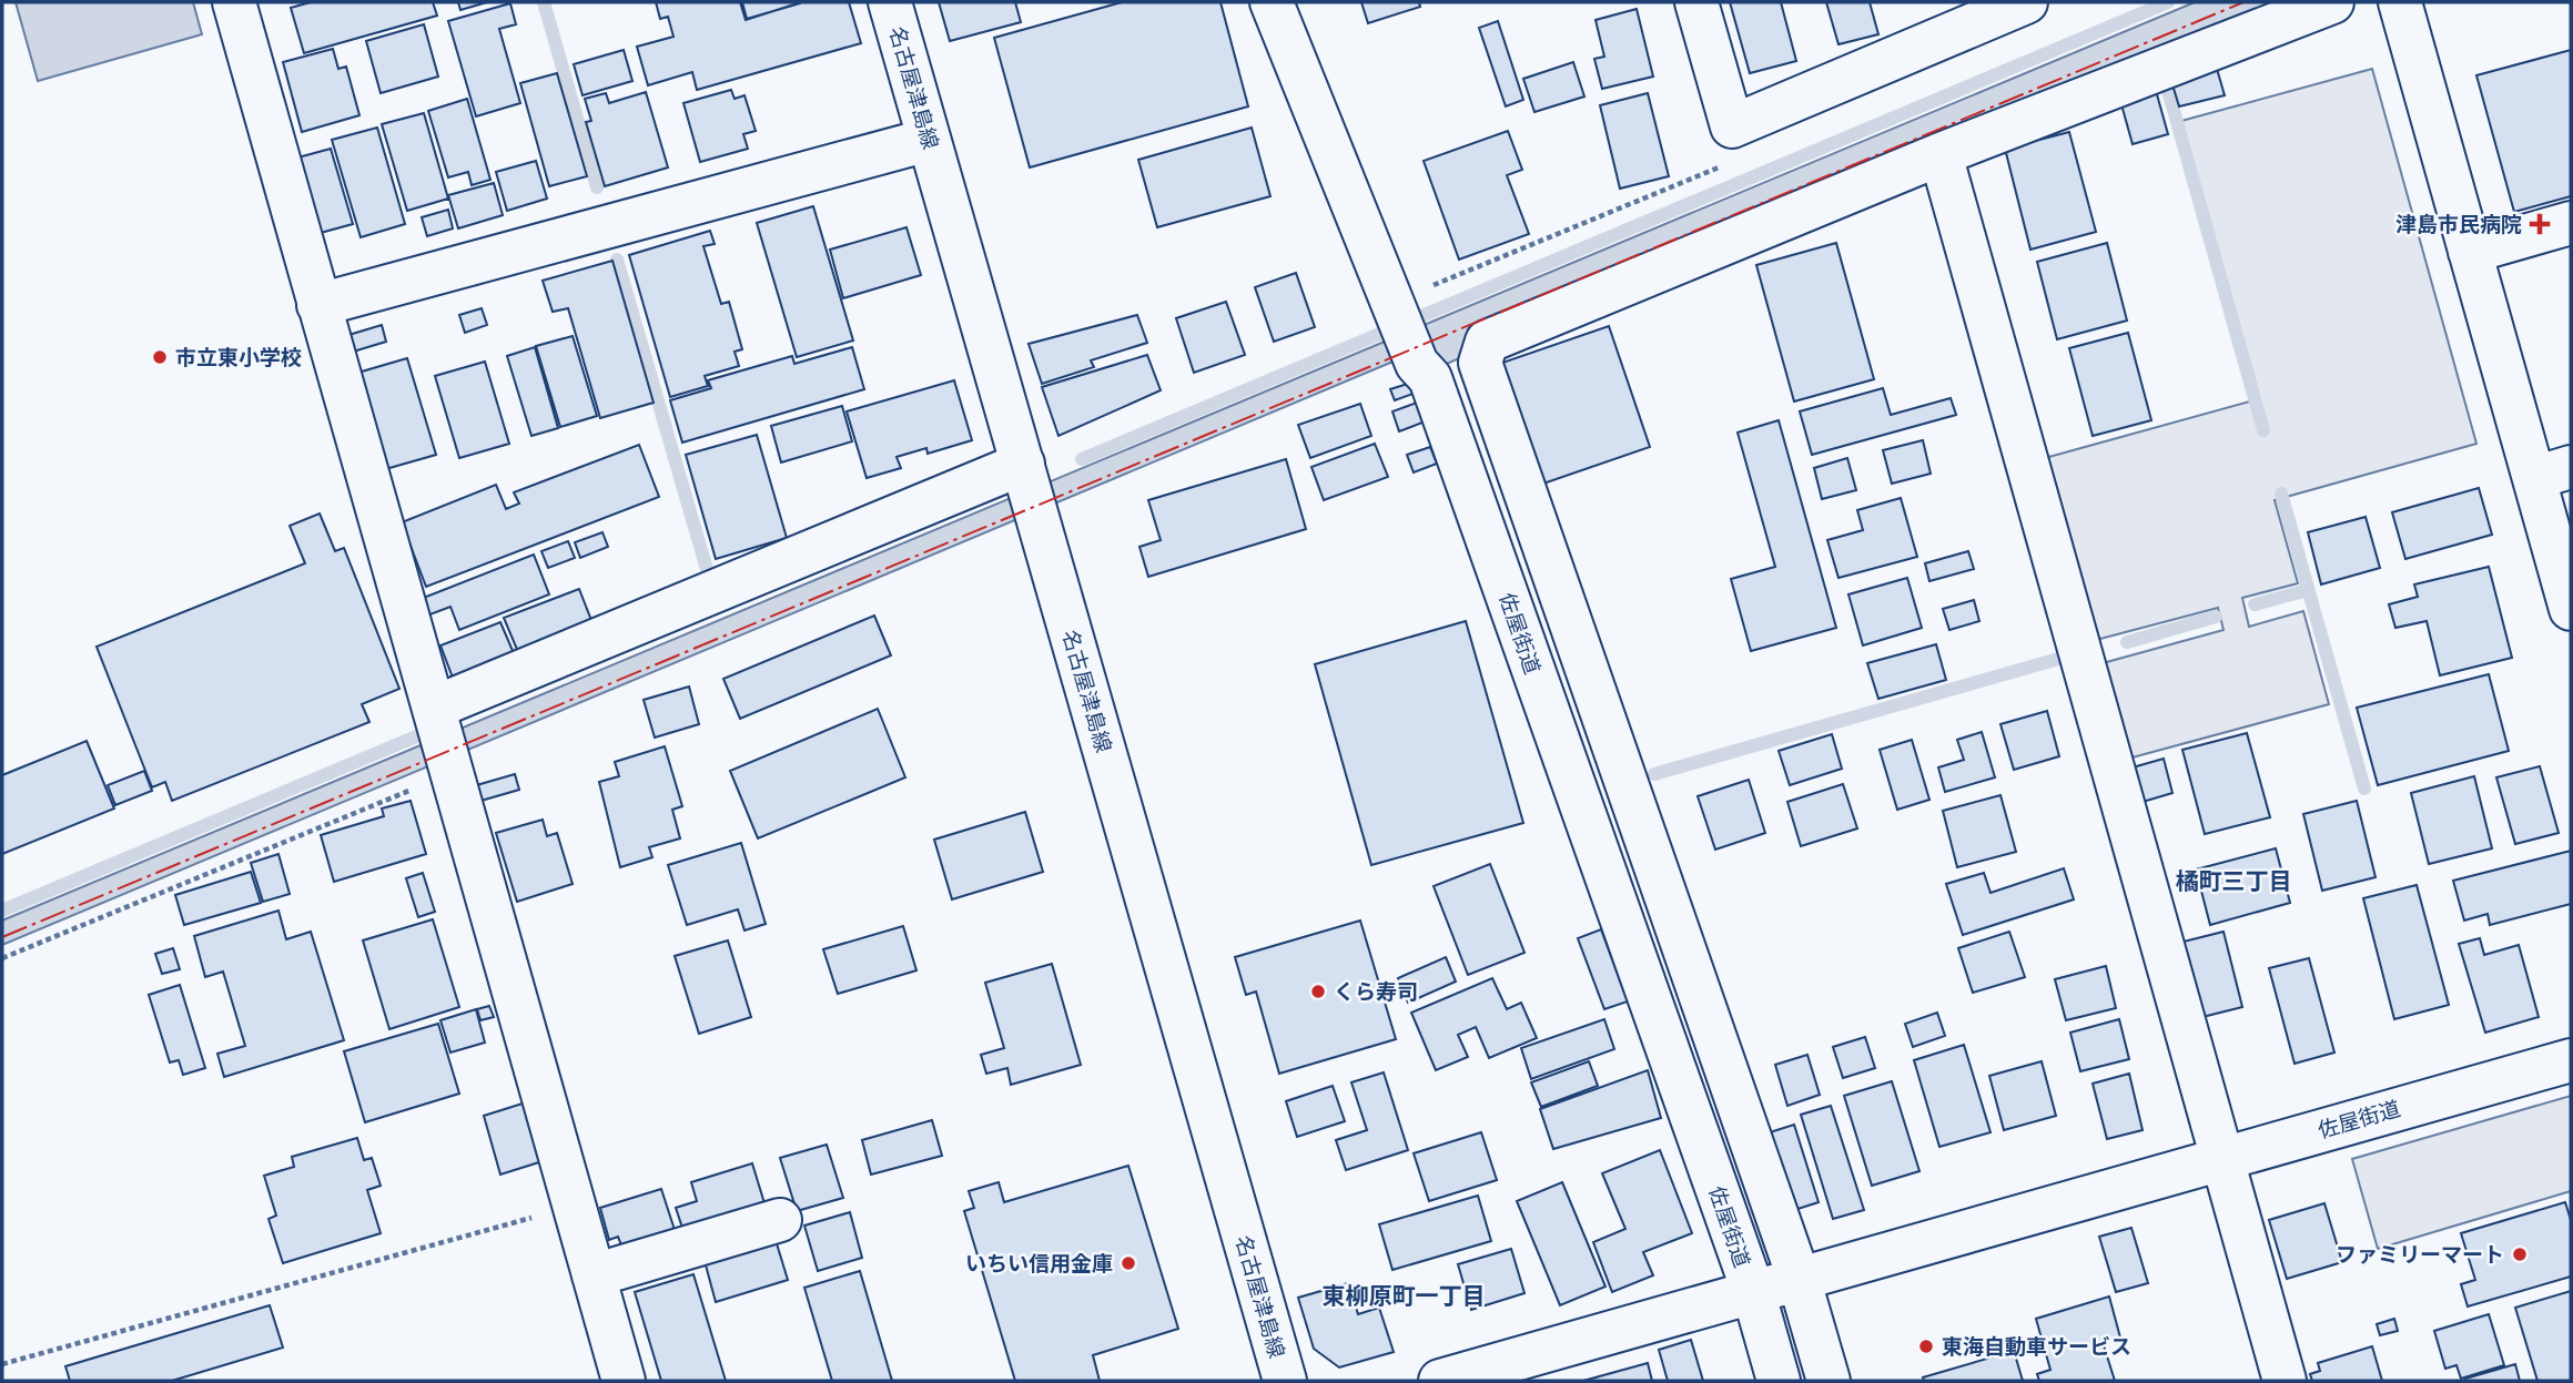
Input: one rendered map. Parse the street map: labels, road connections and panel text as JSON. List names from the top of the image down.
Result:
{
  "streets": {
    "street": ["名古屋津島線", "佐屋街道"]
  },
  "districts": ["橘町三丁目", "東柳原町一丁目"],
  "places": {
    "health": ["津島市民病院"],
    "other": [
      "市立東小学校",
      "くら寿司",
      "ファミリーマート",
      "いちい信用金庫",
      "東海自動車サービス"
    ]
  }
}
